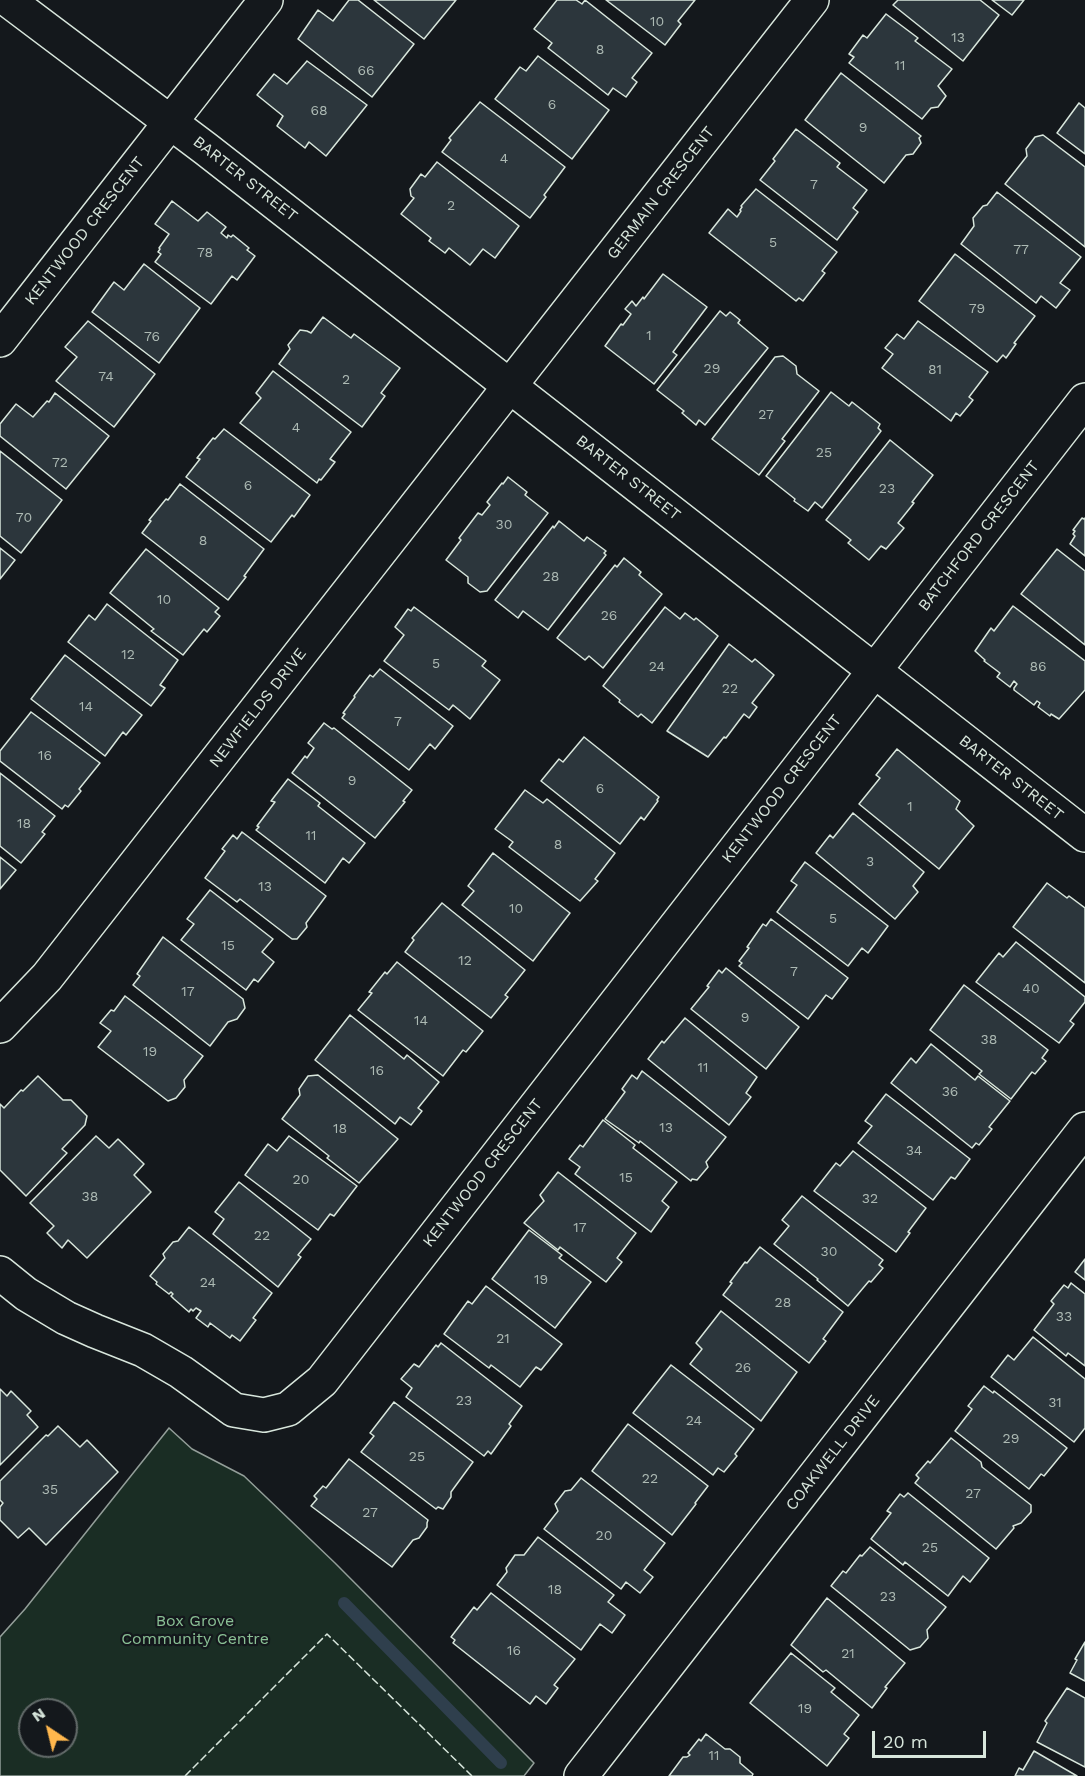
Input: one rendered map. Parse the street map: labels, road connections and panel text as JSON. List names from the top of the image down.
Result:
{
  "streets": {
    "street": [
      "BARTER STREET",
      "GERMAIN CRESCENT",
      "KENTWOOD CRESCENT",
      "BATCHFORD CRESCENT",
      "NEWFIELDS DRIVE",
      "COAKWELL DRIVE"
    ]
  },
  "crossings": [
    ["BARTER STREET", "GERMAIN CRESCENT"],
    ["BARTER STREET", "KENTWOOD CRESCENT"],
    ["BARTER STREET", "BATCHFORD CRESCENT"],
    ["BARTER STREET", "NEWFIELDS DRIVE"],
    ["GERMAIN CRESCENT", "NEWFIELDS DRIVE"],
    ["KENTWOOD CRESCENT", "BATCHFORD CRESCENT"]
  ],
  "parks": ["Box Grove Community Centre"],
  "house_numbers": [
    "10",
    "13",
    "8",
    "11",
    "66",
    "6",
    "68",
    "9",
    "4",
    "7",
    "2",
    "5",
    "77",
    "78",
    "79",
    "1",
    "76",
    "29",
    "81",
    "74",
    "2",
    "27",
    "4",
    "25",
    "72",
    "6",
    "23",
    "70",
    "30",
    "8",
    "28",
    "10",
    "26",
    "12",
    "5",
    "24",
    "86",
    "22",
    "14",
    "7",
    "16",
    "9",
    "6",
    "1",
    "18",
    "11",
    "8",
    "3",
    "13",
    "10",
    "5",
    "15",
    "12",
    "7",
    "40",
    "17",
    "9",
    "14",
    "38",
    "19",
    "11",
    "16",
    "36",
    "13",
    "18",
    "34",
    "15",
    "20",
    "38",
    "32",
    "17",
    "22",
    "30",
    "19",
    "24",
    "28",
    "33",
    "21",
    "26",
    "23",
    "31",
    "24",
    "29",
    "25",
    "22",
    "35",
    "27",
    "27",
    "20",
    "25",
    "18",
    "23",
    "16",
    "21",
    "19",
    "11"
  ],
  "scale_bar": "20 m",
  "north": "top left"
}
